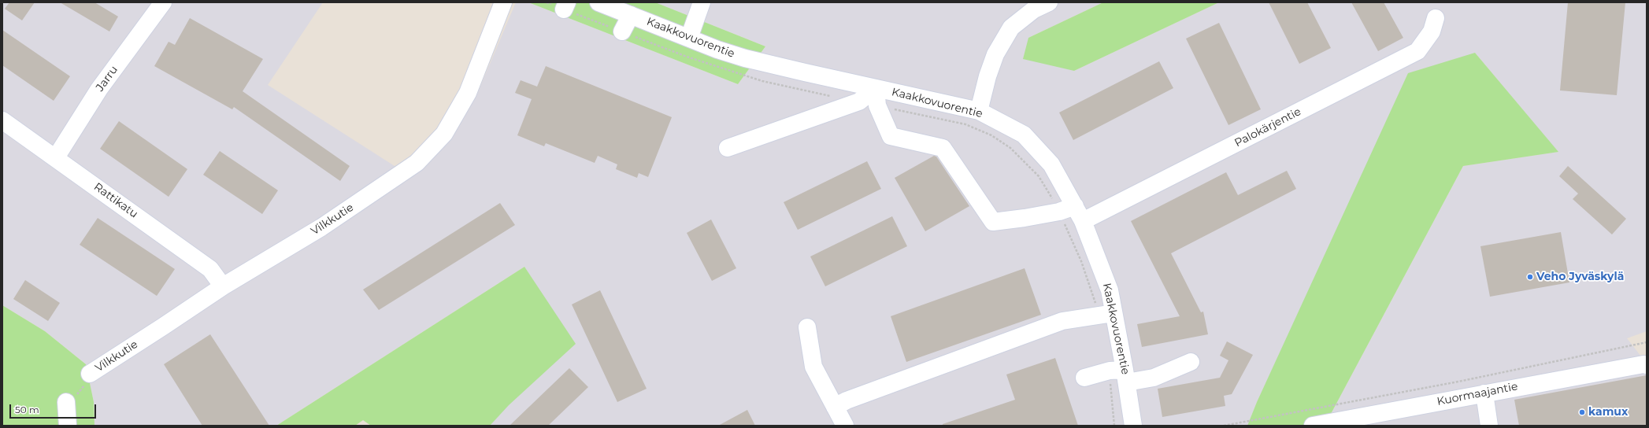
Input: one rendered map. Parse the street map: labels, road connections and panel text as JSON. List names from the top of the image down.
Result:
{
  "streets": {
    "street": [
      "Kaakkovuorentie",
      "Jarru",
      "Palokärjentie",
      "Rattikatu",
      "Vilkkutie",
      "Kuormaajantie"
    ]
  },
  "crossings": [
    ["Kaakkovuorentie", "Palokärjentie"],
    ["Jarru", "Rattikatu"],
    ["Rattikatu", "Vilkkutie"]
  ],
  "places": ["Veho Jyväskylä", "kamux"],
  "scale_bar": "50 m"
}
